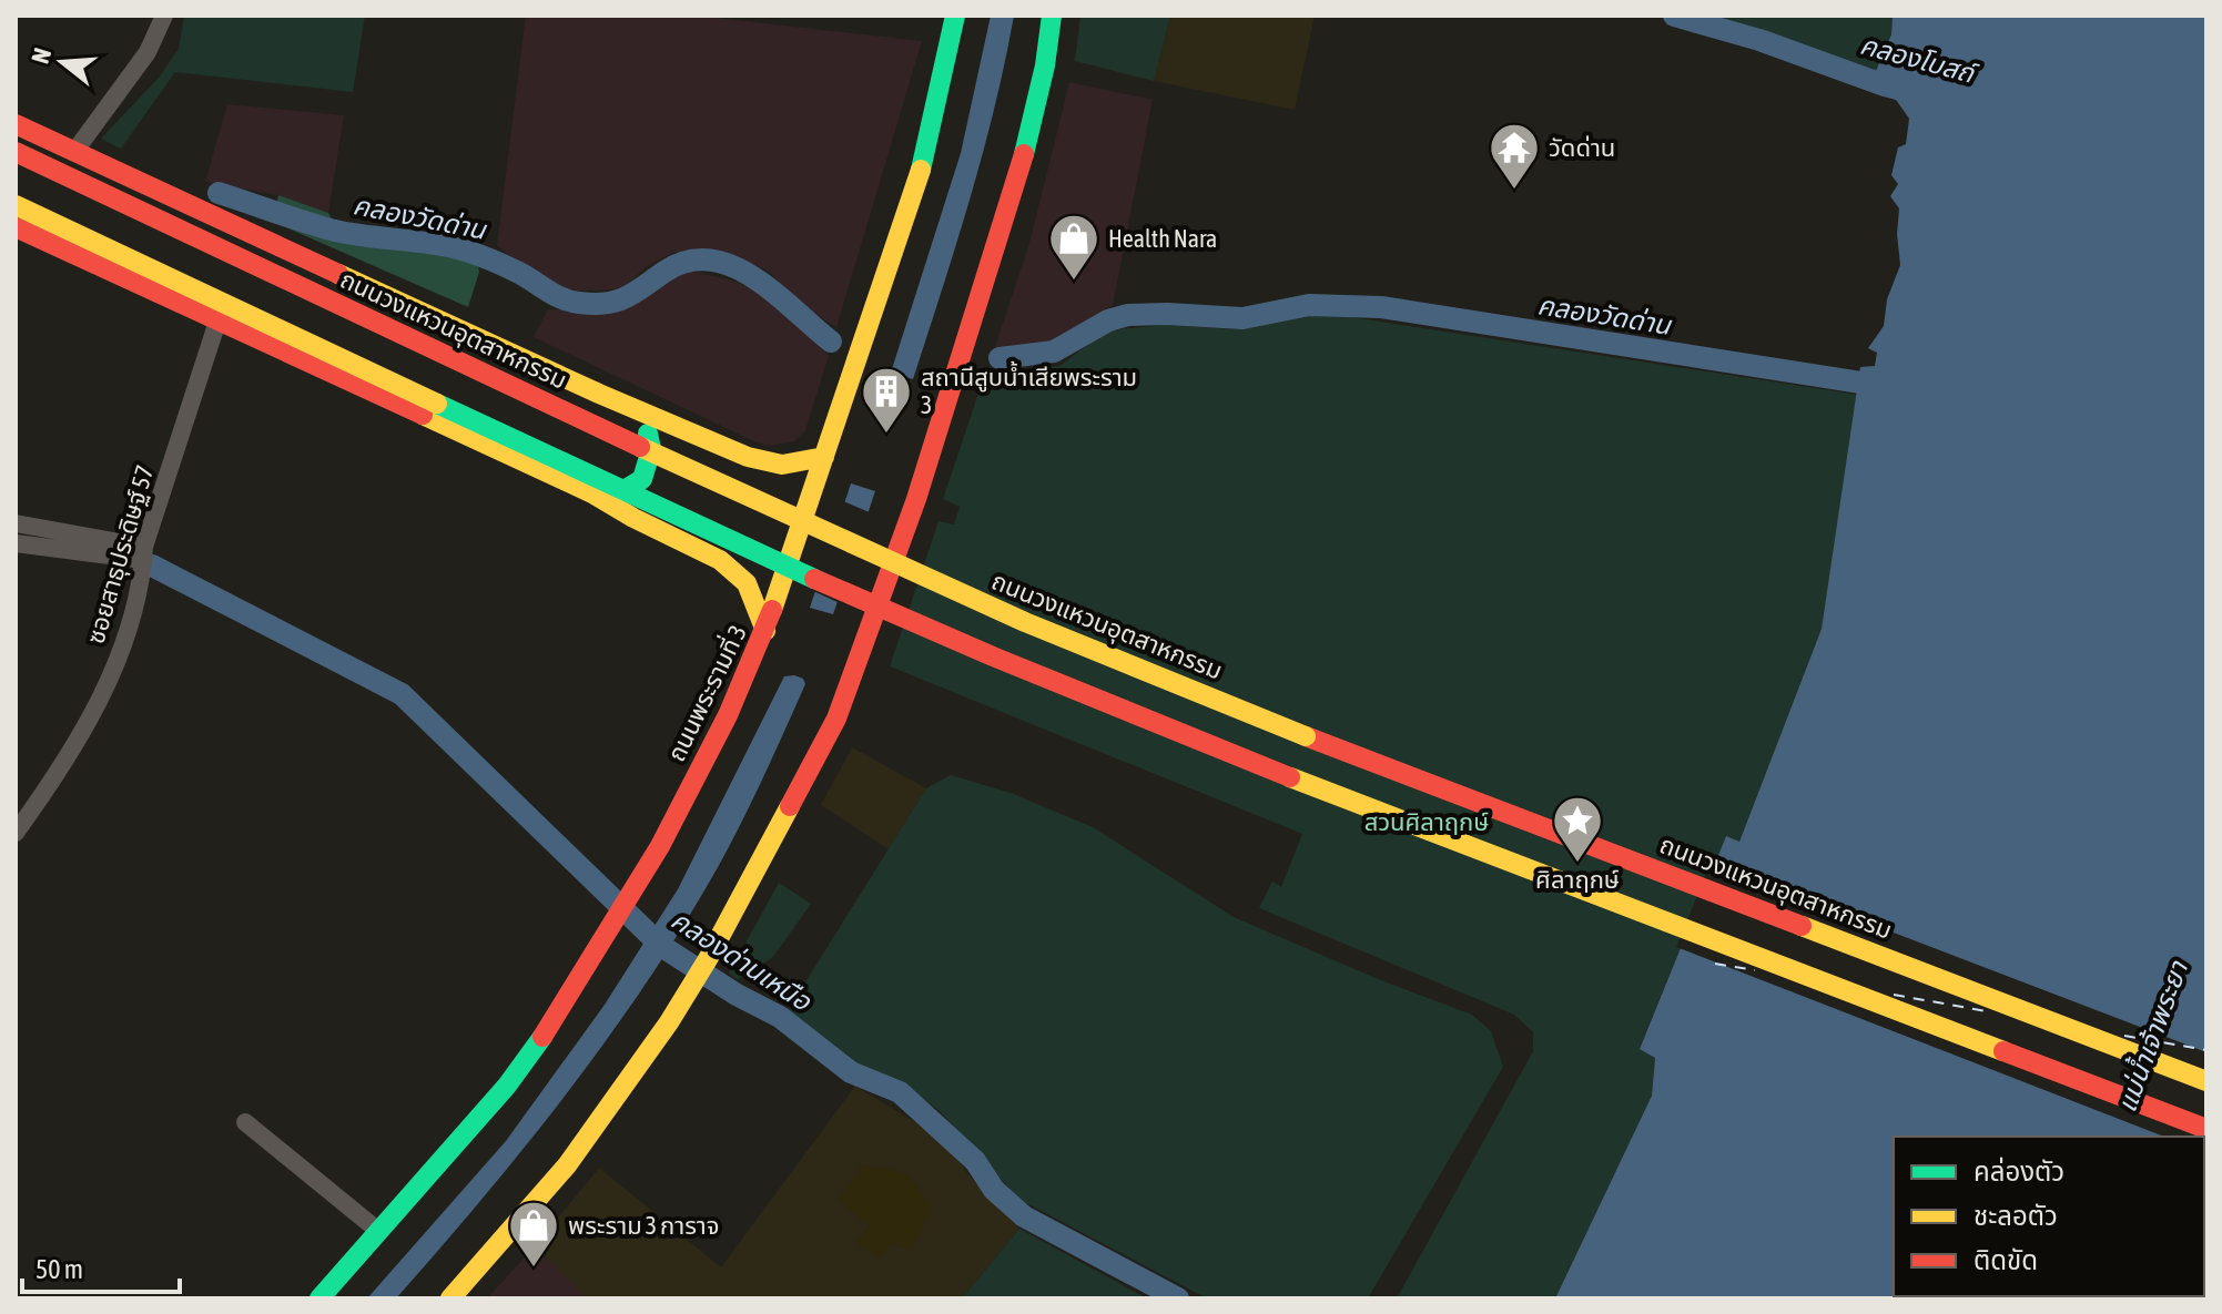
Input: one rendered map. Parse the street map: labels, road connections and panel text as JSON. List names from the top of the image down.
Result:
{
  "streets": {
    "main road": ["ถนนวงแหวนอุตสาหกรรม", "ถนนพระรามที่ 3"],
    "street": ["ซอยสาธุประดิษฐ์ 57"]
  },
  "crossings": [
    ["ถนนวงแหวนอุตสาหกรรม", "ถนนพระรามที่ 3"]
  ],
  "water": [
    "คลองโบสถ์",
    "คลองวัดด่าน",
    "คลองด่านเหนือ",
    "แม่น้ำเจ้าพระยา"
  ],
  "parks": ["สวนศิลาฤกษ์"],
  "places": {
    "temple": ["วัดด่าน"],
    "shop": ["Health Nara", "พระราม 3 การาจ"],
    "building": ["สถานีสูบน้ำเสียพระราม 3"],
    "place": ["ศิลาฤกษ์"]
  },
  "legend": ["คล่องตัว", "ชะลอตัว", "ติดขัด"],
  "scale_bar": "50 m",
  "north": "left"
}
